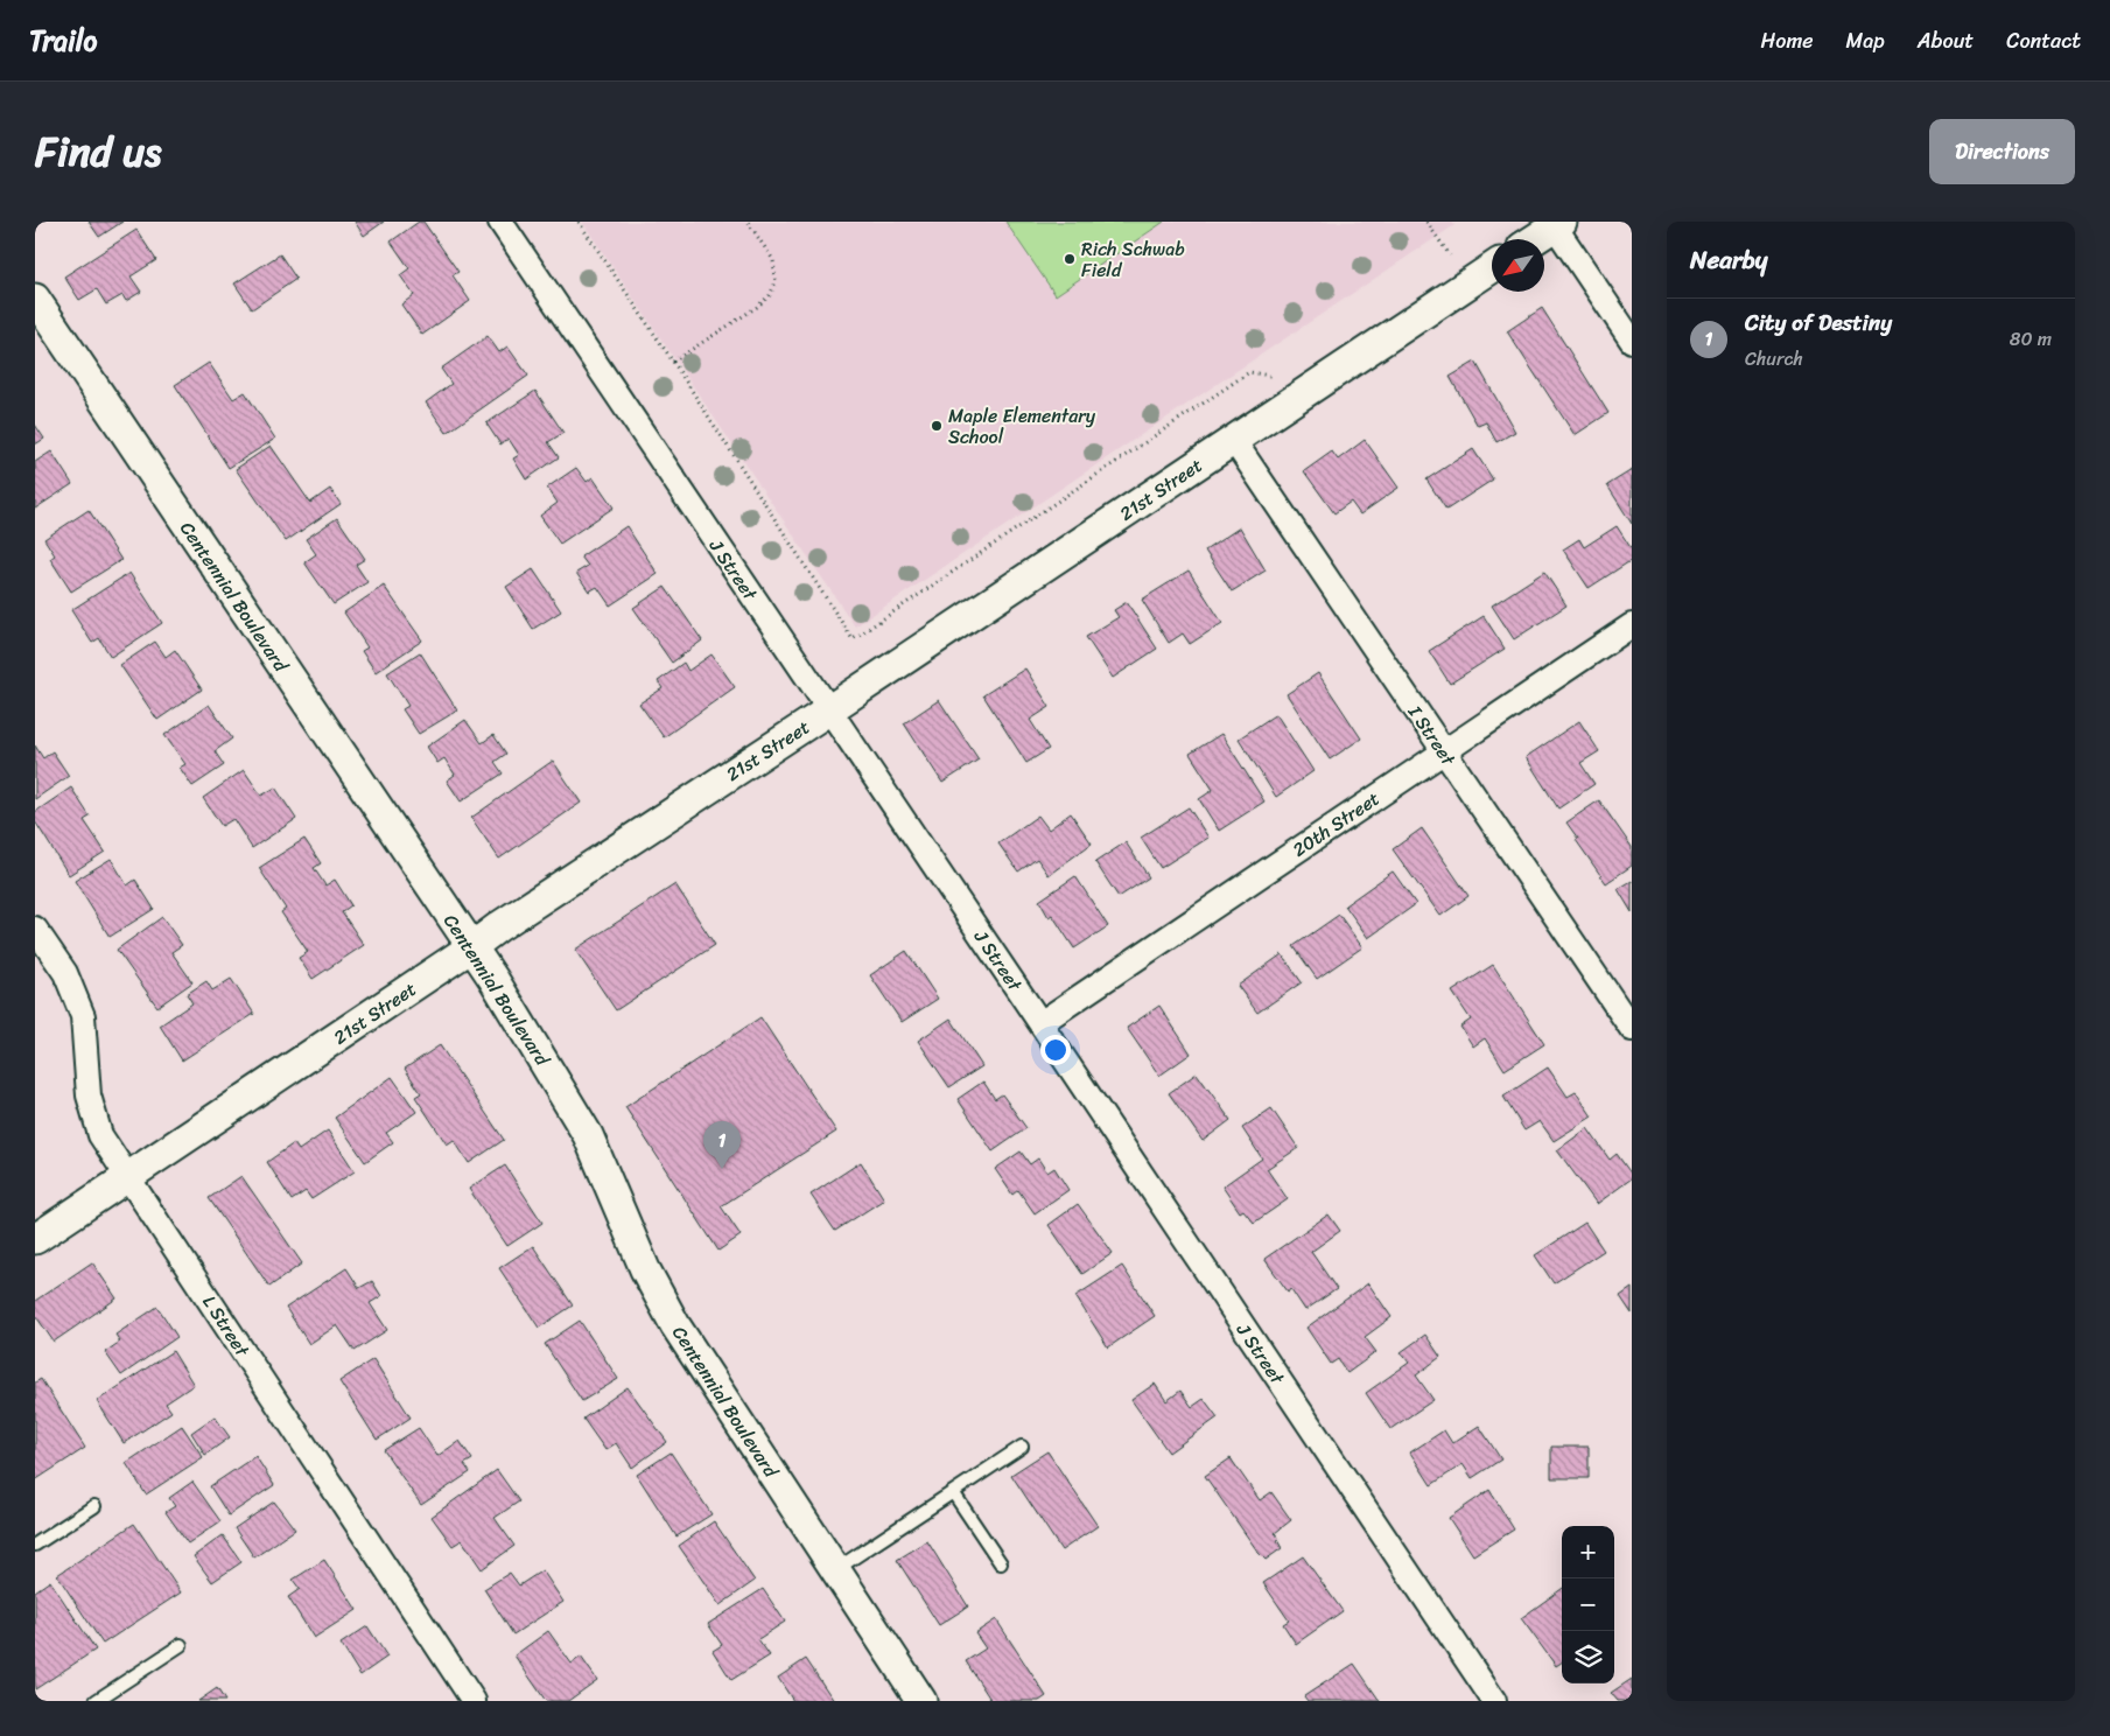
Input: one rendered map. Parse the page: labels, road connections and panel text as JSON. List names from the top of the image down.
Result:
{
  "streets": {
    "street": [
      "21st Street",
      "J Street",
      "Centennial Boulevard",
      "I Street",
      "20th Street",
      "L Street"
    ]
  },
  "crossings": [
    ["21st Street", "J Street"],
    ["21st Street", "Centennial Boulevard"],
    ["21st Street", "I Street"],
    ["21st Street", "L Street"],
    ["J Street", "20th Street"],
    ["I Street", "20th Street"]
  ],
  "places": ["Rich Schwab Field", "Maple Elementary School"],
  "north": "bottom left",
  "page": {
    "header": "Trailo",
    "nav": [
      "Home",
      "Map",
      "About",
      "Contact"
    ],
    "title": "Find us",
    "buttons": "Directions",
    "heading": "Nearby",
    "list": [
      {
        "mark": "1",
        "name": "City of Destiny",
        "note": "Church",
        "value": "80 m"
      }
    ],
    "pins": "1",
    "map_buttons": ["+", "−"]
  }
}
